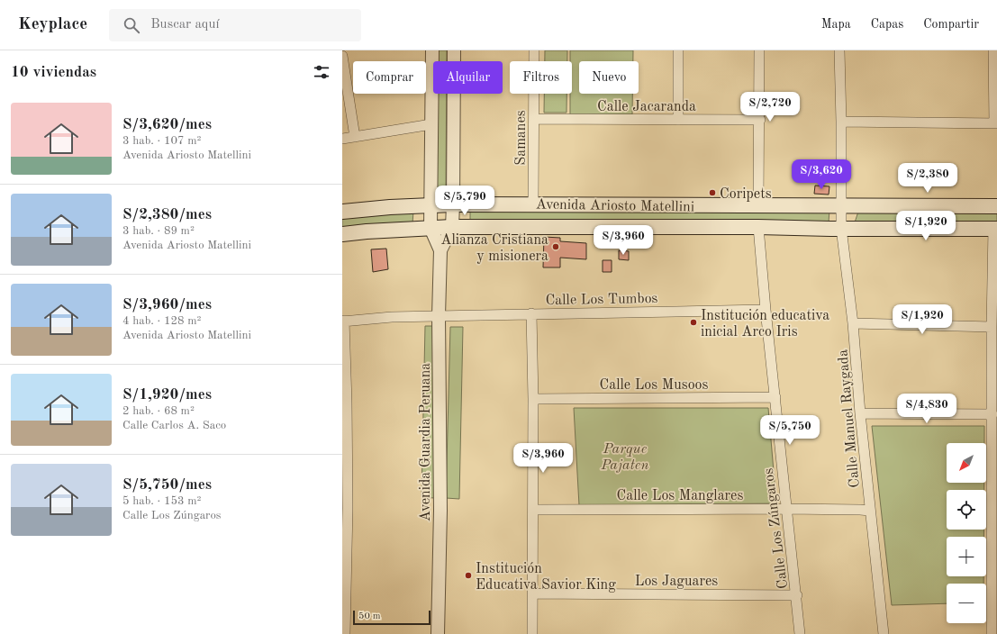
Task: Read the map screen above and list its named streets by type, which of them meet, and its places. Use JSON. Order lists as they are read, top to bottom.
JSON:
{
  "streets": {
    "main road": ["Avenida Ariosto Matellini"],
    "street": [
      "Calle Jacaranda",
      "Samanes",
      "Calle Los Tumbos",
      "Calle Los Musoos",
      "Calle Manuel Raygada",
      "Avenida Guardia Peruana",
      "Calle Los Manglares",
      "Calle Los Zúngaros",
      "Los Jaguares"
    ]
  },
  "crossings": [
    ["Calle Jacaranda", "Samanes"],
    ["Samanes", "Avenida Ariosto Matellini"],
    ["Avenida Ariosto Matellini", "Calle Manuel Raygada"],
    ["Avenida Ariosto Matellini", "Avenida Guardia Peruana"],
    ["Avenida Ariosto Matellini", "Calle Los Zúngaros"],
    ["Calle Los Tumbos", "Avenida Guardia Peruana"],
    ["Calle Los Tumbos", "Calle Los Zúngaros"],
    ["Calle Los Musoos", "Calle Los Zúngaros"],
    ["Calle Manuel Raygada", "Calle Los Manglares"],
    ["Calle Los Manglares", "Calle Los Zúngaros"],
    ["Calle Los Zúngaros", "Los Jaguares"]
  ],
  "parks": ["Parque Pajaten"],
  "places": [
    "Coripets",
    "Alianza Cristiana y misionera",
    "Institución educativa inicial Arco Iris",
    "Institución Educativa Savior King"
  ],
  "scale_bar": "50 m",
  "north": "bottom left",
  "page": {
    "header": "Keyplace",
    "search": "Buscar aquí",
    "nav": ["Mapa", "Capas", "Compartir"],
    "heading": "10 viviendas",
    "chip": [
      "Comprar",
      "Alquilar",
      "Filtros",
      "Nuevo"
    ],
    "price": [
      "S/2,720",
      "S/3,620",
      "S/2,380",
      "S/5,790",
      "S/1,920",
      "S/3,960",
      "S/1,920",
      "S/4,830",
      "S/5,750",
      "S/3,960"
    ],
    "list": [
      {
        "name": "S/3,620/mes",
        "note": "3 hab. · 107 m² · Avenida Ariosto Matellini"
      },
      {
        "name": "S/2,380/mes",
        "note": "3 hab. · 89 m² · Avenida Ariosto Matellini"
      },
      {
        "name": "S/3,960/mes",
        "note": "4 hab. · 128 m² · Avenida Ariosto Matellini"
      },
      {
        "name": "S/1,920/mes",
        "note": "2 hab. · 68 m² · Calle Carlos A. Saco"
      },
      {
        "name": "S/5,750/mes",
        "note": "5 hab. · 153 m² · Calle Los Zúngaros"
      }
    ],
    "map_buttons": ["+", "−"],
    "scale": "50 m"
  }
}
